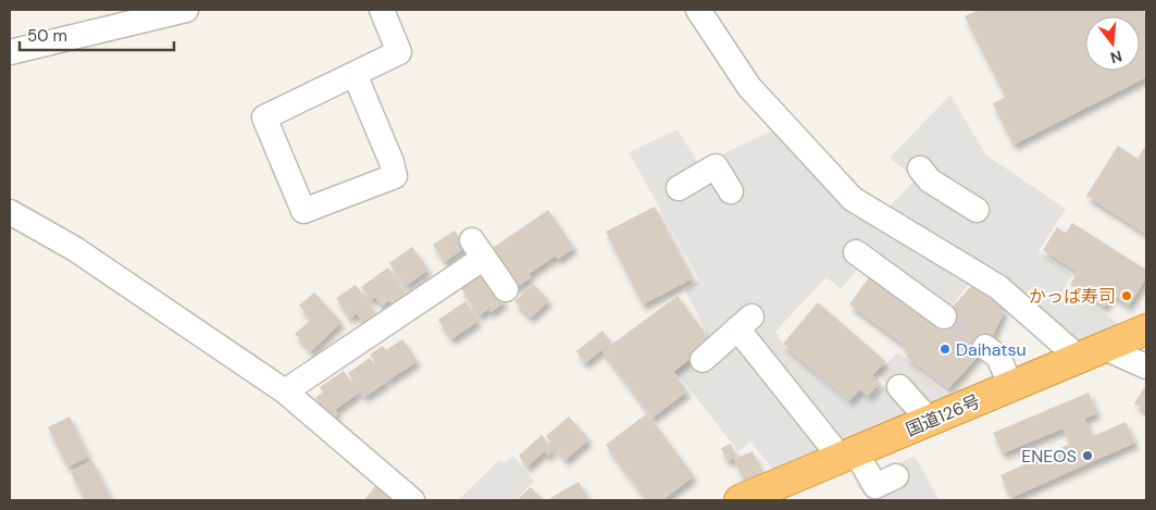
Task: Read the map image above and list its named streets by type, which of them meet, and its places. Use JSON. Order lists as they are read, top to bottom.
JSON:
{
  "streets": {
    "highway": ["国道126号"]
  },
  "places": ["かっぱ寿司", "Daihatsu", "ENEOS"],
  "scale_bar": "50 m",
  "north": "bottom"
}
